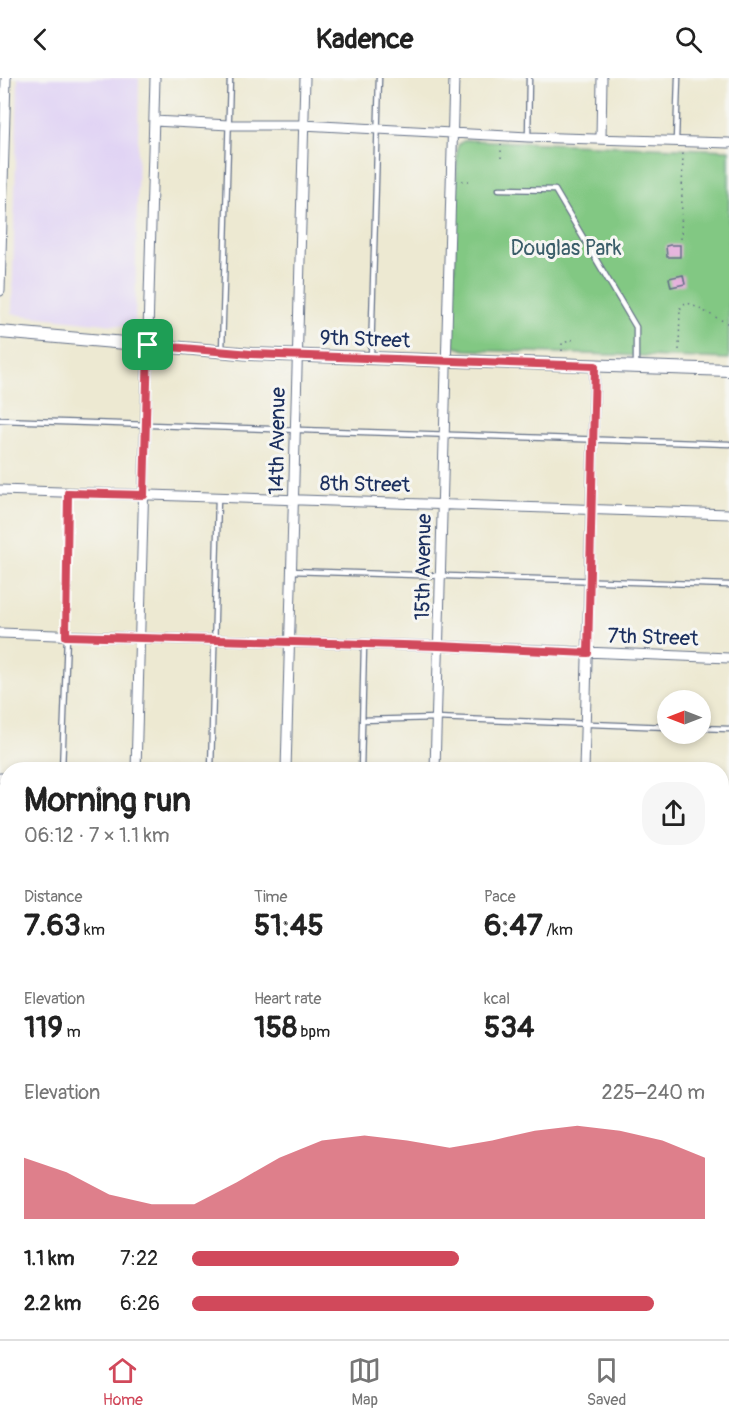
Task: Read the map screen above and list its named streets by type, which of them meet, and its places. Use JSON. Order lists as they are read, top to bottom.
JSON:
{
  "streets": {
    "street": [
      "9th Street",
      "14th Avenue",
      "8th Street",
      "15th Avenue",
      "7th Street"
    ]
  },
  "crossings": [
    ["9th Street", "14th Avenue"],
    ["9th Street", "15th Avenue"],
    ["14th Avenue", "8th Street"],
    ["14th Avenue", "7th Street"],
    ["8th Street", "15th Avenue"],
    ["15th Avenue", "7th Street"]
  ],
  "parks": ["Douglas Park"],
  "north": "left",
  "page": {
    "header": "Kadence",
    "heading": ["Morning run", "06:12 · 7 × 1.1 km"],
    "stats": [
      ["Distance", "7.63 km"],
      ["Time", "51:45"],
      ["Pace", "6:47 /km"],
      ["Elevation", "119 m"],
      ["Heart rate", "158 bpm"],
      ["kcal", "534"]
    ],
    "chart": ["Elevation", "225–240 m"],
    "list": [
      {
        "name": "1.1 km",
        "note": "7:22"
      },
      {
        "name": "2.2 km",
        "note": "6:26"
      }
    ],
    "tabs": ["Home", "Map", "Saved"]
  }
}
